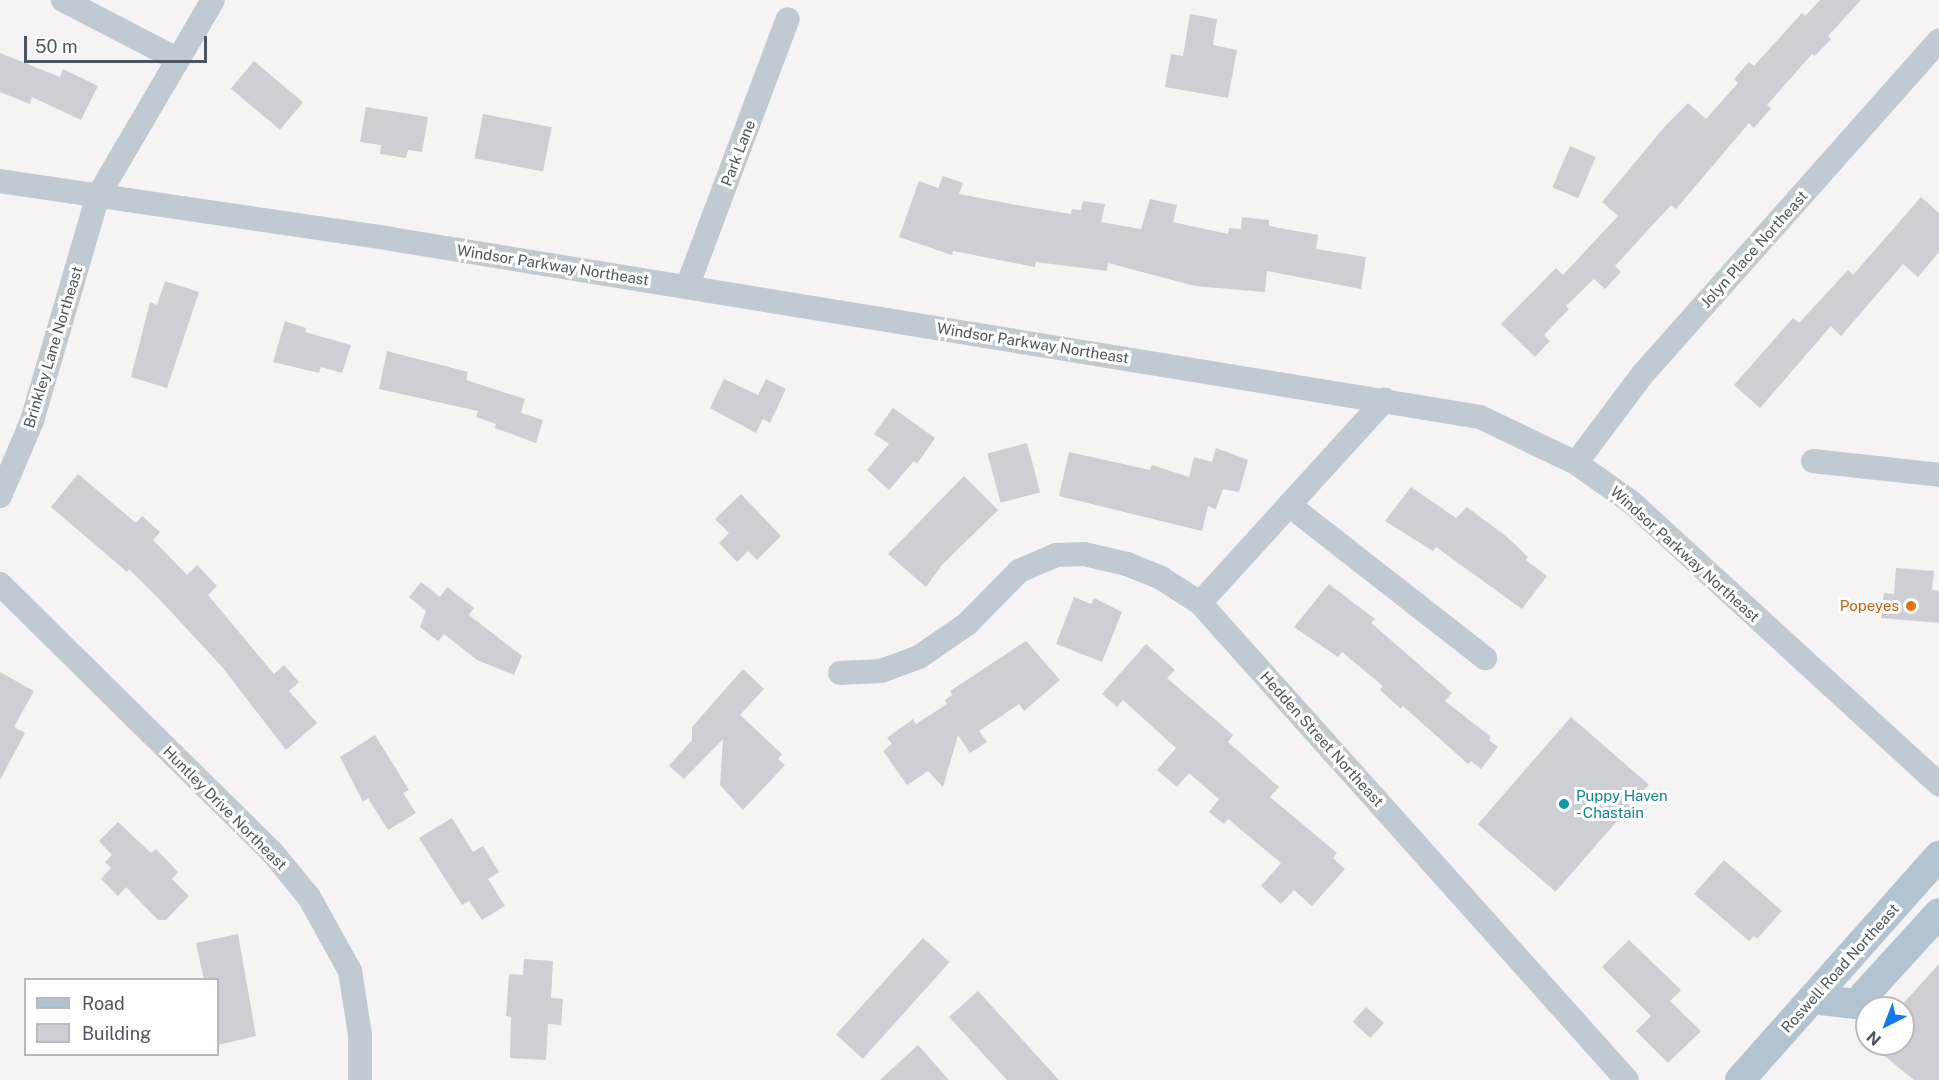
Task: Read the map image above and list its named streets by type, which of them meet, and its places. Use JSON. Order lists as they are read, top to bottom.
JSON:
{
  "streets": {
    "main road": ["Roswell Road Northeast"],
    "street": [
      "Park Lane",
      "Jolyn Place Northeast",
      "Windsor Parkway Northeast",
      "Brinkley Lane Northeast",
      "Hedden Street Northeast",
      "Huntley Drive Northeast"
    ]
  },
  "crossings": [
    ["Park Lane", "Windsor Parkway Northeast"],
    ["Jolyn Place Northeast", "Windsor Parkway Northeast"],
    ["Windsor Parkway Northeast", "Brinkley Lane Northeast"]
  ],
  "places": ["Popeyes", "Puppy Haven - Chastain"],
  "legend": ["Road", "Building"],
  "scale_bar": "50 m",
  "north": "bottom left"
}
